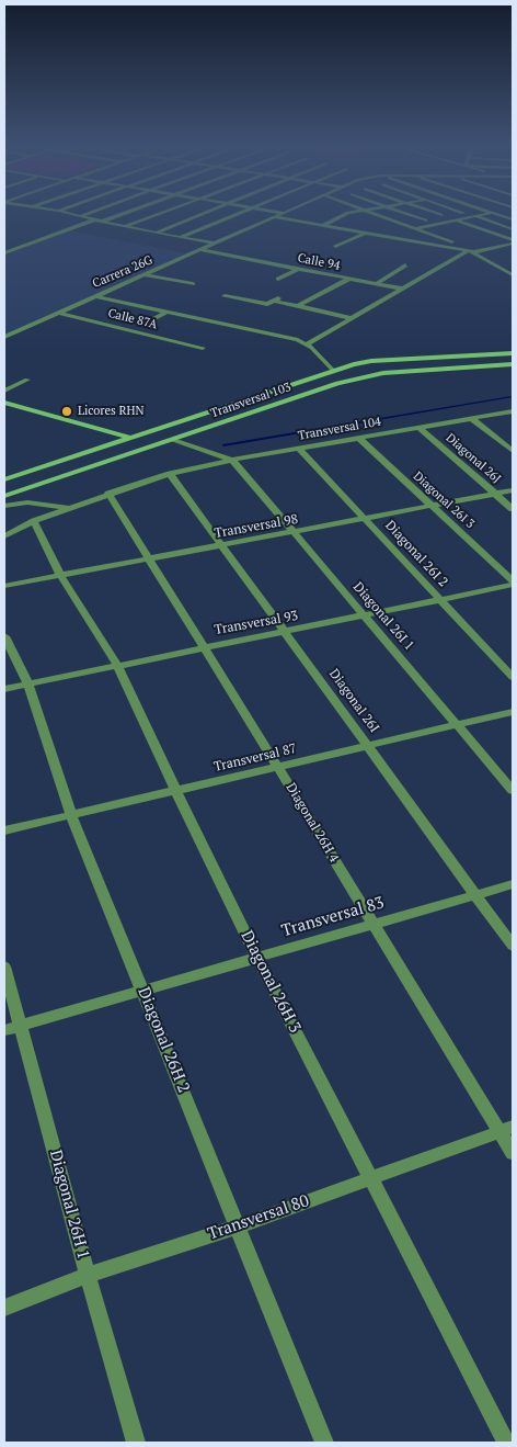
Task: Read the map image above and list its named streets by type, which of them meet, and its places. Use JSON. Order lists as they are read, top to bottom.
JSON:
{
  "streets": {
    "street": [
      "Calle 94",
      "Carrera 26G",
      "Calle 87A",
      "Transversal 103",
      "Transversal 104",
      "Diagonal 26J",
      "Diagonal 26I 3",
      "Transversal 98",
      "Diagonal 26I 2",
      "Diagonal 26I 1",
      "Transversal 93",
      "Diagonal 26I",
      "Transversal 87",
      "Diagonal 26H 4",
      "Transversal 83",
      "Diagonal 26H 3",
      "Diagonal 26H 2",
      "Diagonal 26H 1",
      "Transversal 80"
    ]
  },
  "crossings": [
    ["Calle 94", "Carrera 26G"],
    ["Carrera 26G", "Calle 87A"],
    ["Transversal 104", "Diagonal 26J"],
    ["Transversal 104", "Diagonal 26I 3"],
    ["Transversal 104", "Diagonal 26I 2"],
    ["Transversal 104", "Diagonal 26I 1"],
    ["Transversal 104", "Diagonal 26I"],
    ["Diagonal 26J", "Transversal 98"],
    ["Diagonal 26I 3", "Transversal 98"],
    ["Transversal 98", "Diagonal 26I 2"],
    ["Transversal 98", "Diagonal 26I 1"],
    ["Transversal 98", "Diagonal 26I"],
    ["Transversal 98", "Diagonal 26H 4"],
    ["Transversal 98", "Diagonal 26H 3"],
    ["Diagonal 26I 2", "Transversal 93"],
    ["Diagonal 26I 1", "Transversal 93"],
    ["Diagonal 26I 1", "Transversal 87"],
    ["Transversal 93", "Diagonal 26I"],
    ["Transversal 93", "Diagonal 26H 4"],
    ["Transversal 93", "Diagonal 26H 3"],
    ["Transversal 93", "Diagonal 26H 2"],
    ["Diagonal 26I", "Transversal 87"],
    ["Diagonal 26I", "Transversal 83"],
    ["Transversal 87", "Diagonal 26H 4"],
    ["Transversal 87", "Diagonal 26H 3"],
    ["Transversal 87", "Diagonal 26H 2"],
    ["Diagonal 26H 4", "Transversal 83"],
    ["Diagonal 26H 4", "Transversal 80"],
    ["Transversal 83", "Diagonal 26H 3"],
    ["Transversal 83", "Diagonal 26H 2"],
    ["Transversal 83", "Diagonal 26H 1"],
    ["Diagonal 26H 3", "Transversal 80"],
    ["Diagonal 26H 2", "Transversal 80"],
    ["Diagonal 26H 1", "Transversal 80"]
  ],
  "places": ["Licores RHN"]
}
